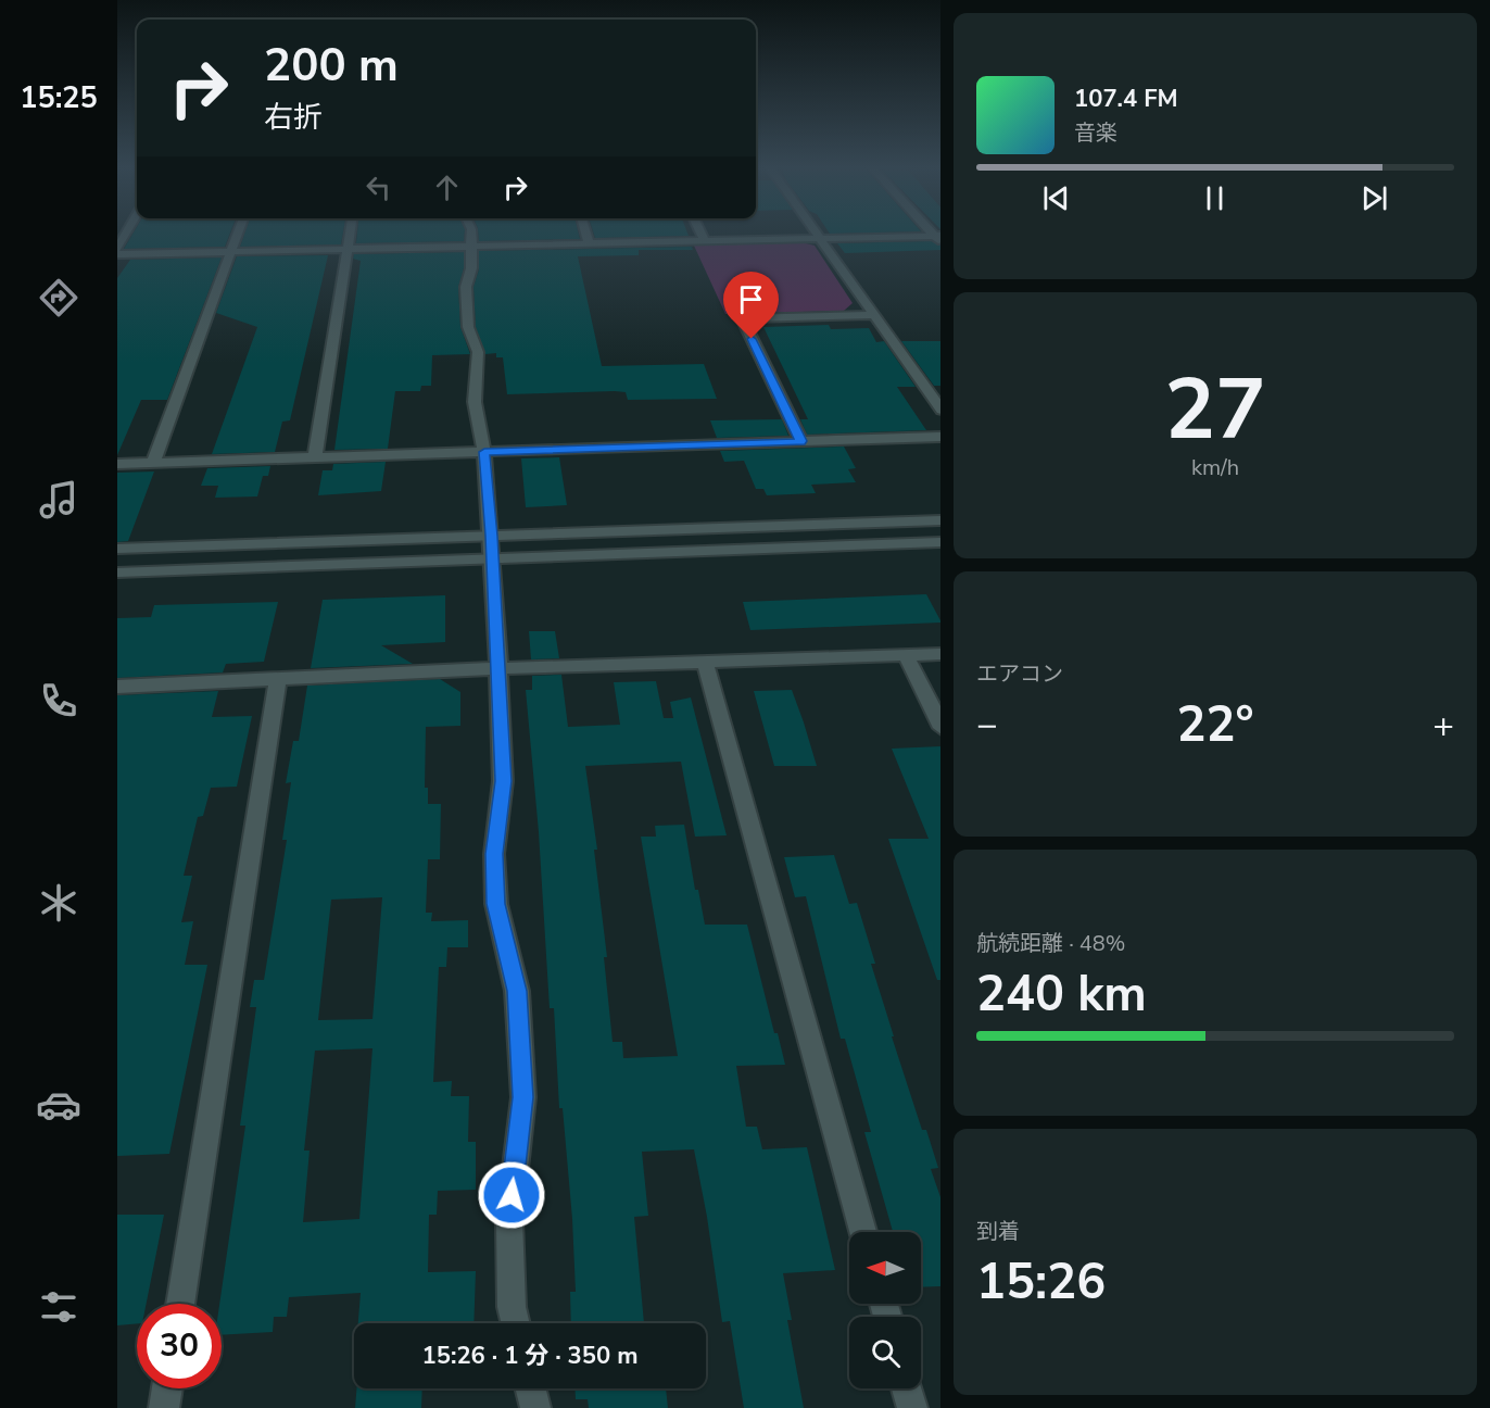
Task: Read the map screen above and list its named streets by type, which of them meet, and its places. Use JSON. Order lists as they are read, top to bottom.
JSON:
{
  "north": "left",
  "page": {
    "tabs": "15:25",
    "turn": ["200 m", "右折"],
    "song": ["107.4 FM", "音楽"],
    "tile": [
      ["27", "km/h"],
      "エアコン",
      ["航続距離 · 48%", "240 km"],
      ["到着", "15:26"]
    ],
    "heat": ["−", "22°", "+"],
    "limit": "30",
    "trip": "15:26 · 1 分 · 350 m"
  }
}
